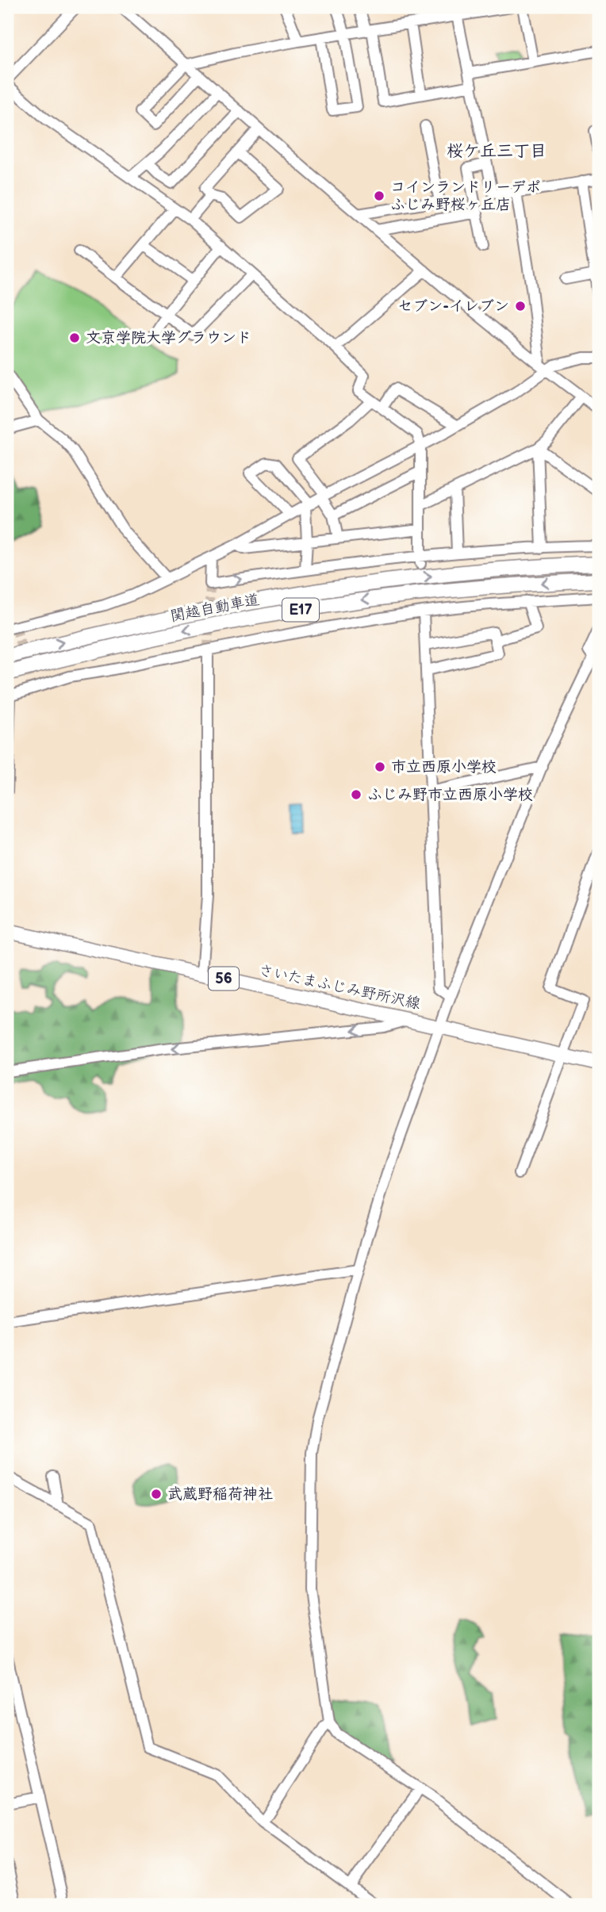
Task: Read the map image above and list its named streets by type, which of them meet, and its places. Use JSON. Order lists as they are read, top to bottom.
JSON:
{
  "streets": {
    "highway": ["関越自動車道", "E17"],
    "main road": ["56", "さいたまふじみ野所沢線"]
  },
  "districts": ["桜ケ丘三丁目"],
  "places": [
    "コインランドリーデポ ふじみ野桜ヶ丘店",
    "セブン-イレブン",
    "文京学院大学グラウンド",
    "市立西原小学校",
    "ふじみ野市立西原小学校",
    "武蔵野稲荷神社"
  ]
}
